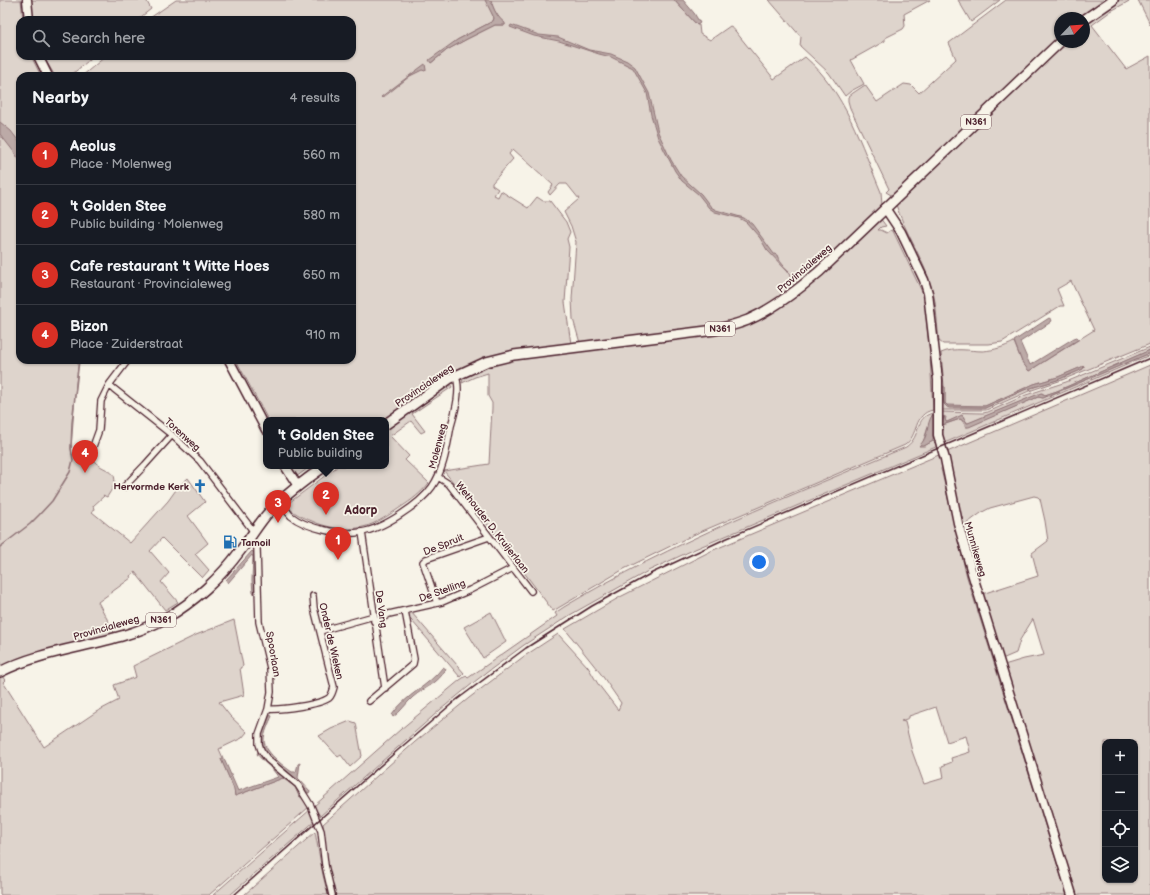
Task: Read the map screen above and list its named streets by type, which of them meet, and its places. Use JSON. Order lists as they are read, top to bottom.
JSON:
{
  "streets": {
    "main road": ["N361", "Provincialeweg"],
    "street": [
      "Torenweg",
      "Molenweg",
      "Wethouder D. Kruijerlaan",
      "De Spruit",
      "Munnikeweg",
      "De Stelling",
      "De Vang",
      "Onder de Wieken",
      "Spoorlaan"
    ]
  },
  "crossings": [
    ["Provincialeweg", "Torenweg"],
    ["Provincialeweg", "Molenweg"],
    ["Provincialeweg", "Munnikeweg"],
    ["Provincialeweg", "Spoorlaan"],
    ["Torenweg", "Spoorlaan"],
    ["Molenweg", "Wethouder D. Kruijerlaan"],
    ["Molenweg", "De Vang"],
    ["Wethouder D. Kruijerlaan", "De Spruit"],
    ["Wethouder D. Kruijerlaan", "De Stelling"],
    ["De Spruit", "De Stelling"],
    ["De Stelling", "De Vang"],
    ["De Stelling", "Onder de Wieken"],
    ["Onder de Wieken", "Spoorlaan"]
  ],
  "districts": ["Adorp"],
  "places": {
    "church": ["Hervormde Kerk"],
    "fuel station": ["Tamoil"]
  },
  "north": "top right",
  "page": {
    "search": "Search here",
    "heading": ["Nearby", "4 results"],
    "list": [
      {
        "mark": "1",
        "name": "Aeolus",
        "note": "Place · Molenweg",
        "value": "560 m"
      },
      {
        "mark": "2",
        "name": "'t Golden Stee",
        "note": "Public building · Molenweg",
        "value": "580 m"
      },
      {
        "mark": "3",
        "name": "Cafe restaurant 't Witte Hoes",
        "note": "Restaurant · Provincialeweg",
        "value": "650 m"
      },
      {
        "mark": "4",
        "name": "Bizon",
        "note": "Place · Zuiderstraat",
        "value": "910 m"
      }
    ],
    "popup": ["'t Golden Stee", "Public building"],
    "pins": [
      "4",
      "2",
      "3",
      "1"
    ],
    "map_buttons": ["+", "−"]
  }
}
